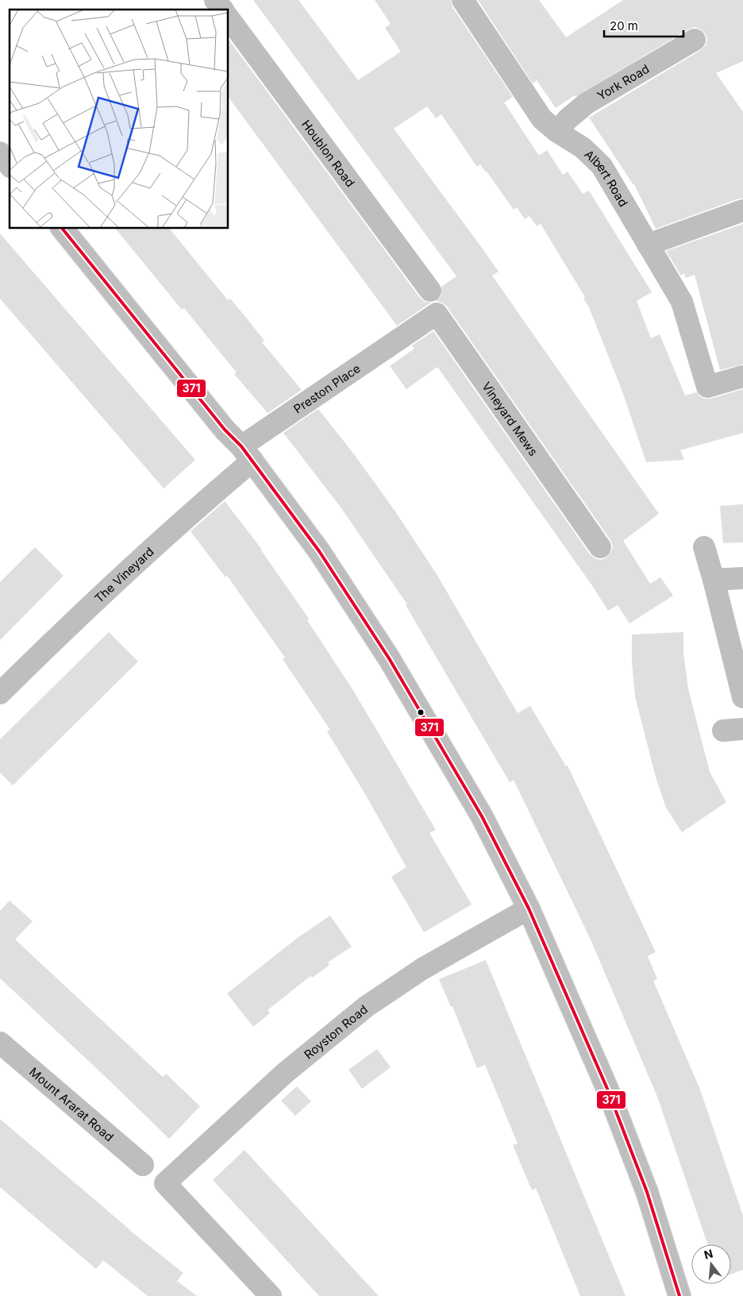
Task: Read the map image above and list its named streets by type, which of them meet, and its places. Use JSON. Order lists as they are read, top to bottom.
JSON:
{
  "streets": {
    "street": [
      "York Road",
      "Houblon Road",
      "Albert Road",
      "Preston Place",
      "Vineyard Mews",
      "The Vineyard",
      "Royston Road",
      "Mount Ararat Road"
    ]
  },
  "crossings": [
    ["York Road", "Albert Road"],
    ["Preston Place", "Vineyard Mews"],
    ["Preston Place", "The Vineyard"]
  ],
  "lines": ["transit line 371"],
  "scale_bar": "20 m",
  "north": "top"
}
